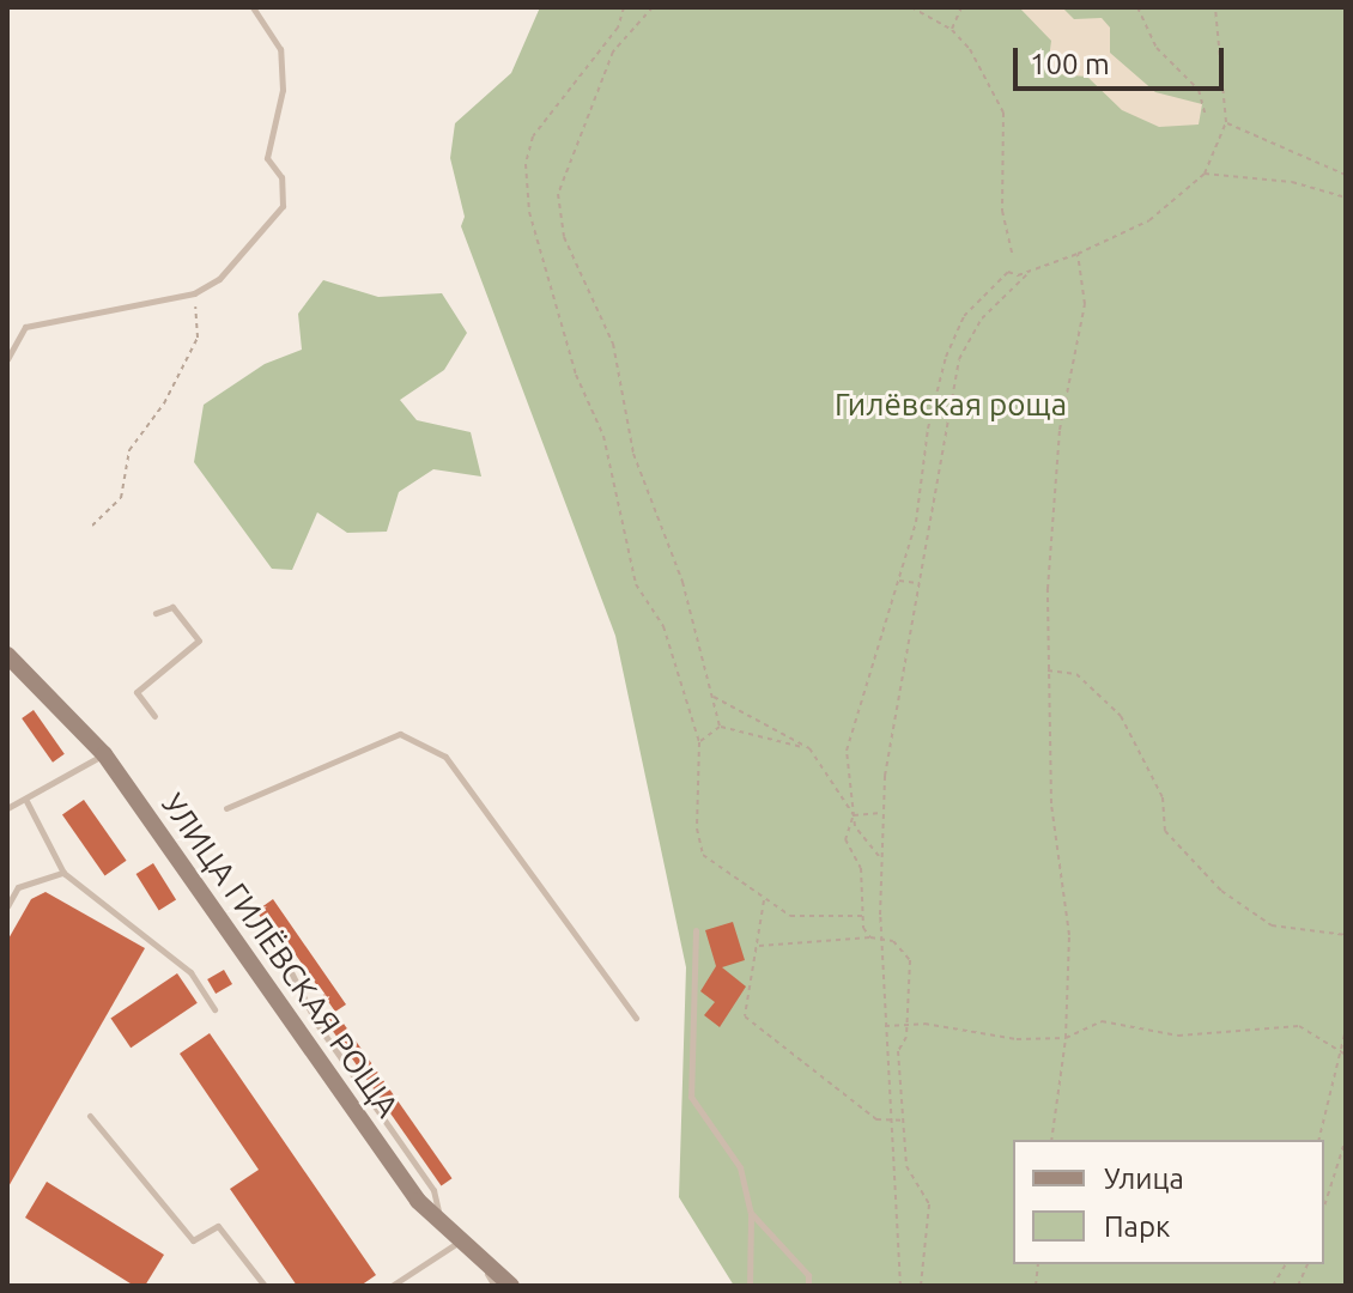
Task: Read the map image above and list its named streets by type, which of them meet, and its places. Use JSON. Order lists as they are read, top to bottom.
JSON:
{
  "streets": {
    "street": ["УЛИЦА ГИЛЁВСКАЯ РОЩА"]
  },
  "parks": ["Гилёвская роща"],
  "legend": ["Улица", "Парк"],
  "scale_bar": "100 m"
}
